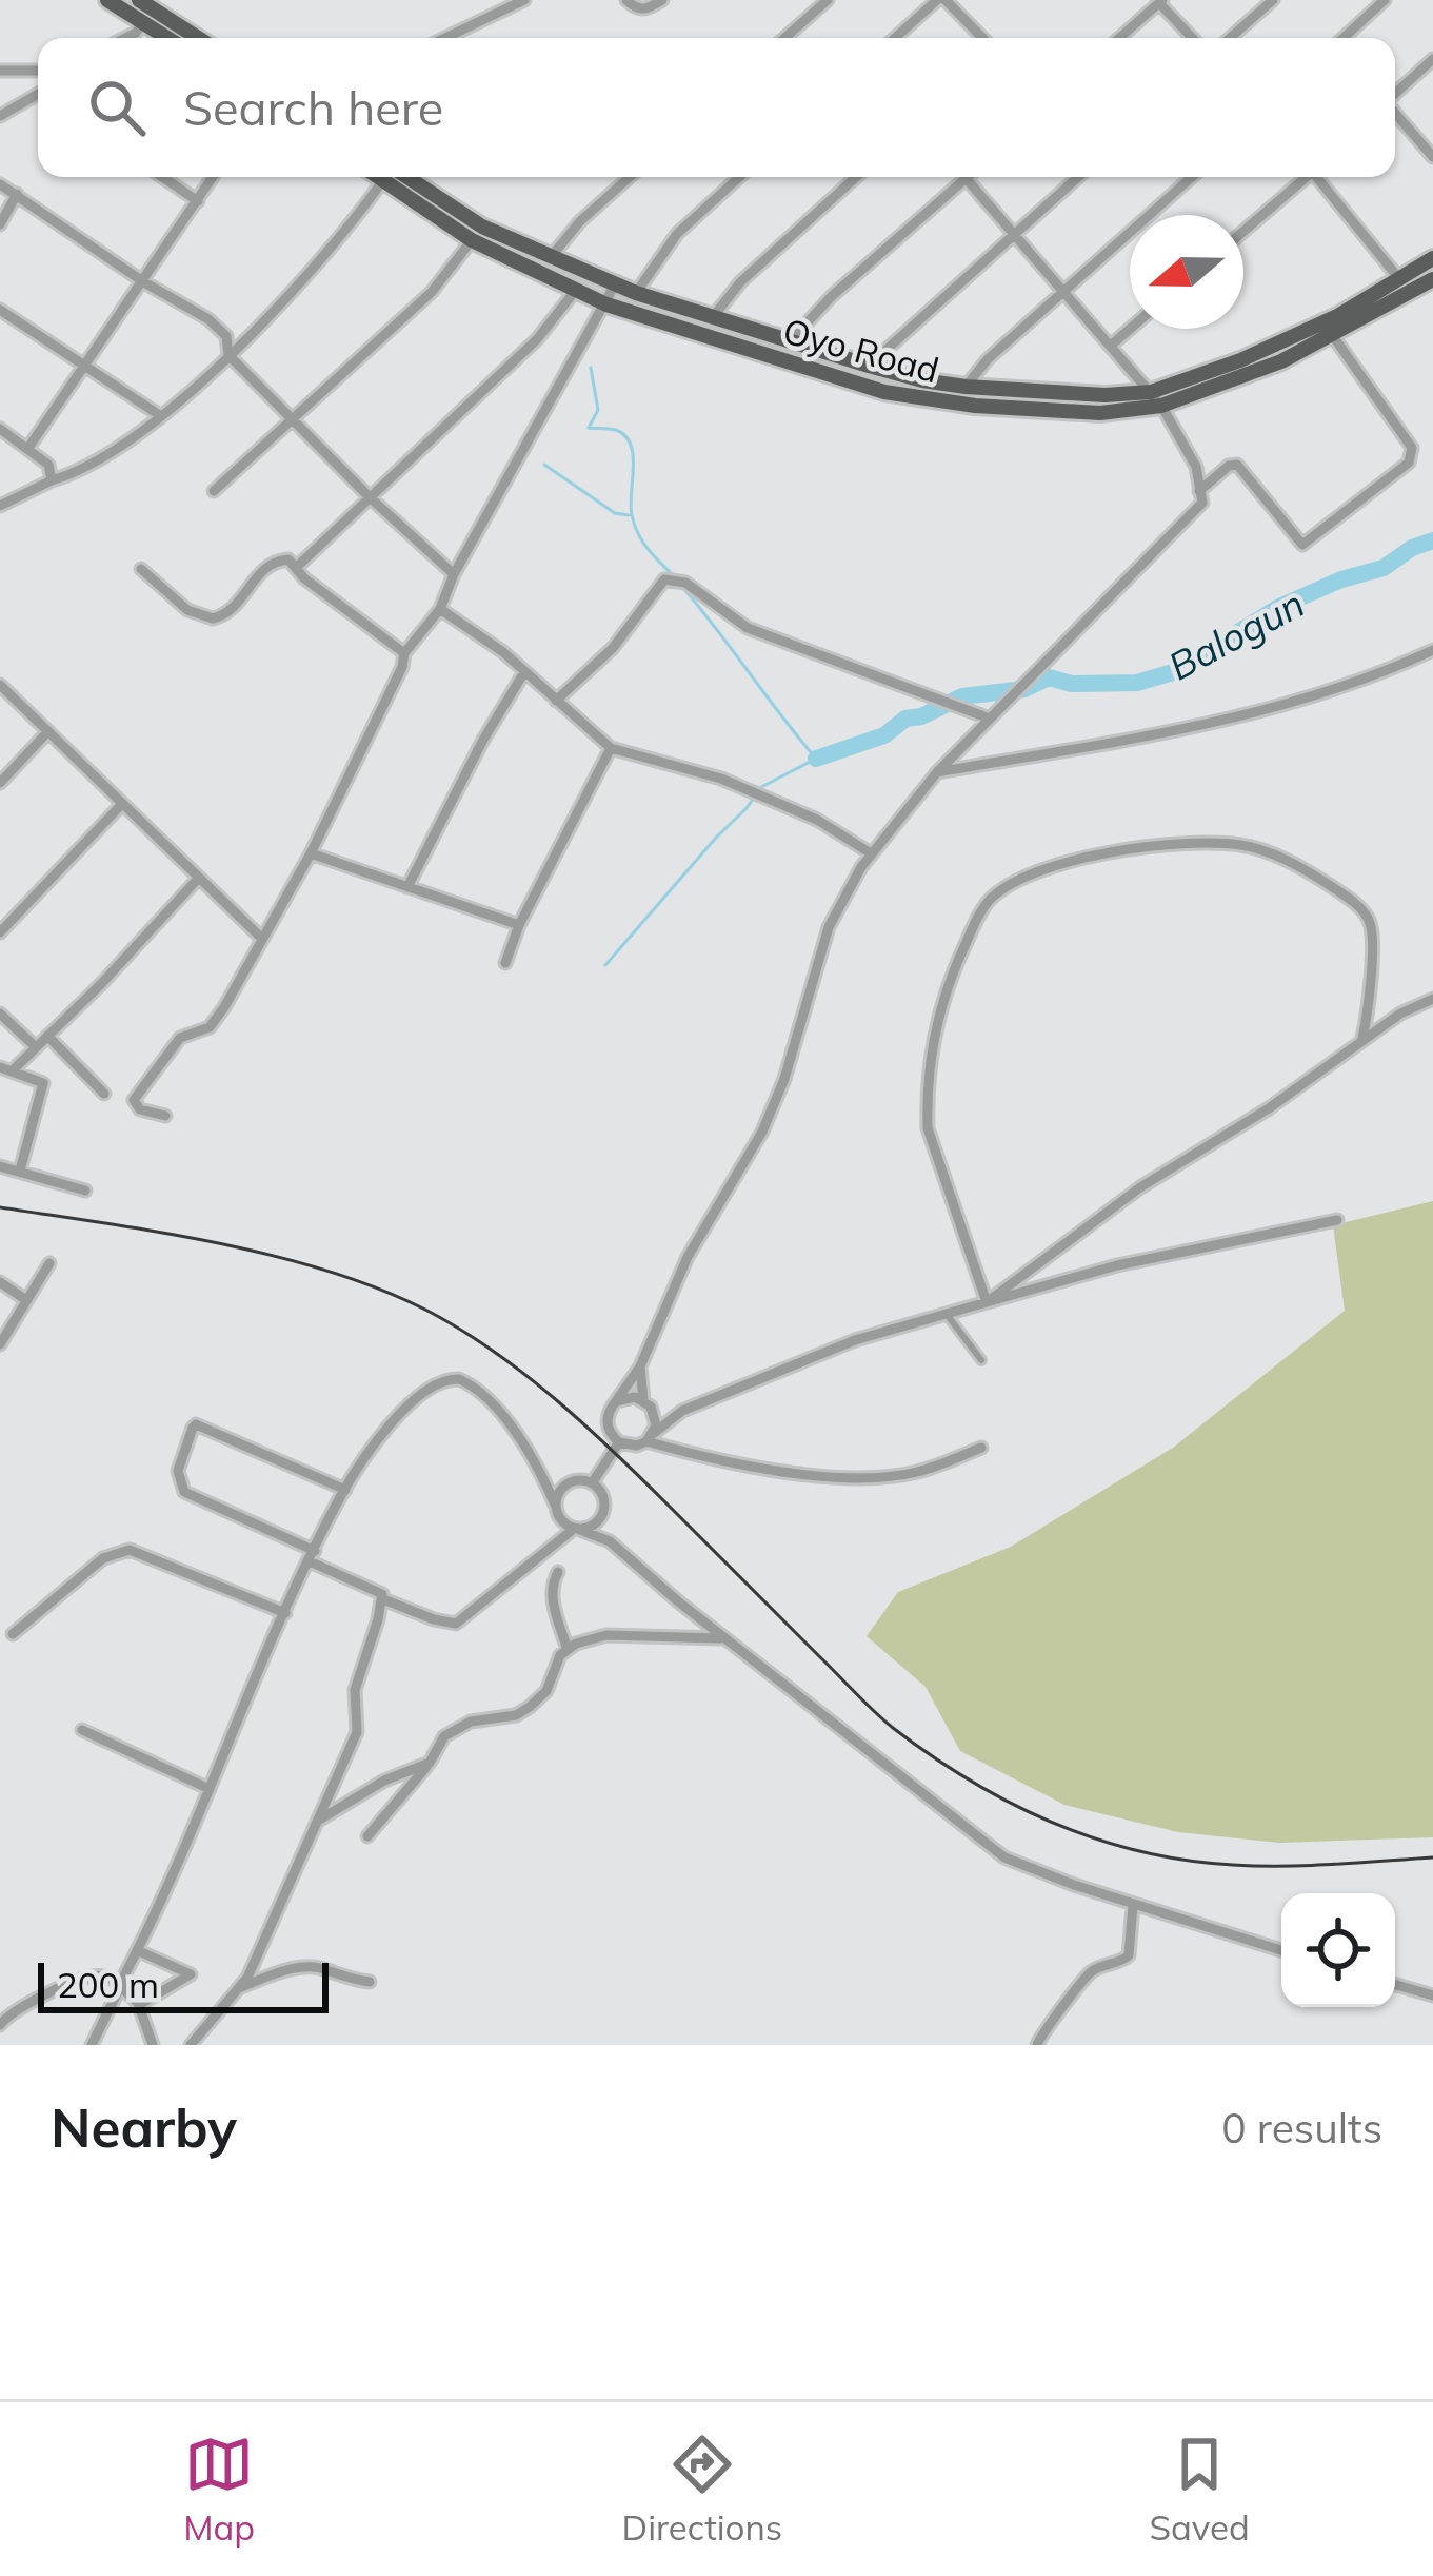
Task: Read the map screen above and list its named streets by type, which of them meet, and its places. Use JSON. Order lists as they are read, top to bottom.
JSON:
{
  "streets": {
    "main road": ["Oyo Road"]
  },
  "water": ["Balogun"],
  "scale_bar": "200 m",
  "north": "left",
  "page": {
    "search": "Search here",
    "scale": "200 m",
    "heading": ["Nearby", "0 results"],
    "nav": ["Map", "Directions", "Saved"]
  }
}
